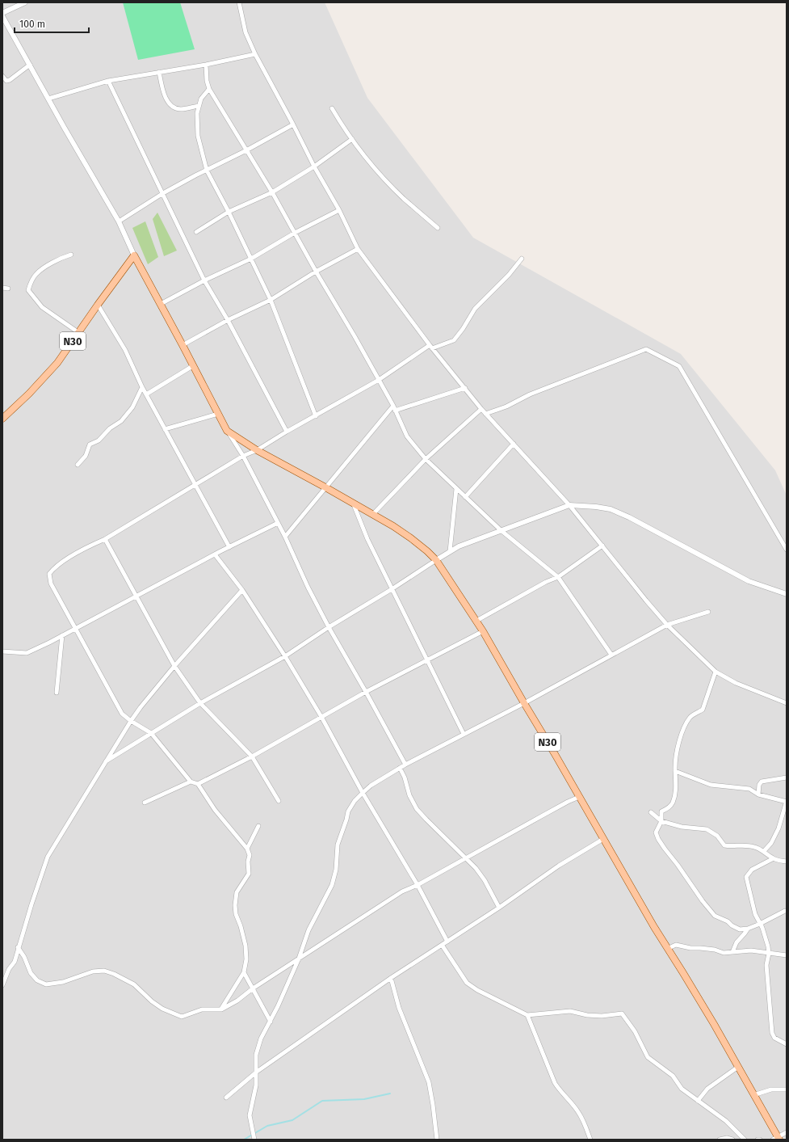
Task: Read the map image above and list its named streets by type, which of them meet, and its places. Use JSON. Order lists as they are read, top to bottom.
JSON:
{
  "streets": {
    "main road": ["N30"]
  },
  "scale_bar": "100 m"
}
